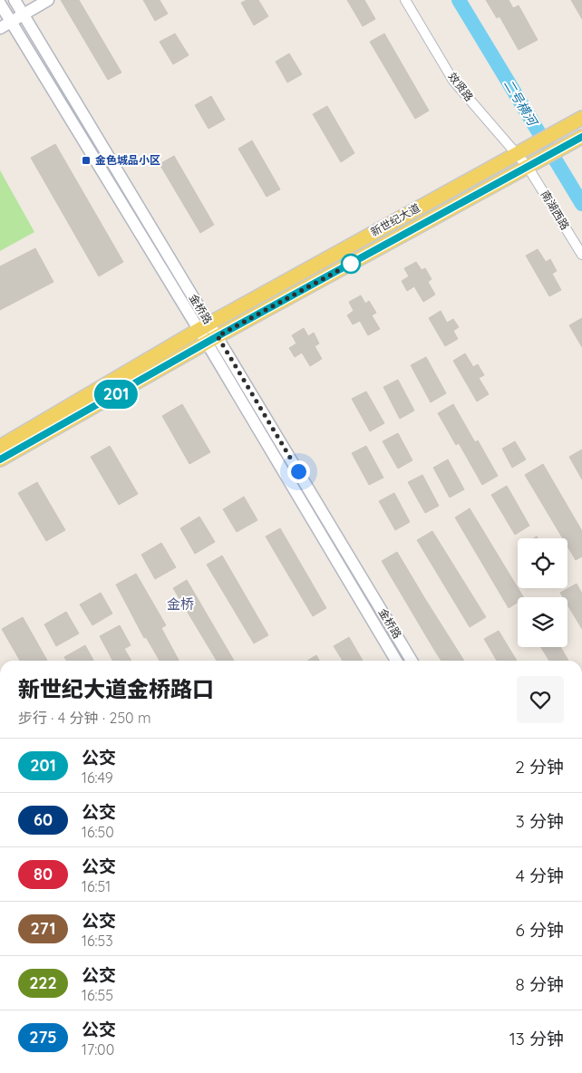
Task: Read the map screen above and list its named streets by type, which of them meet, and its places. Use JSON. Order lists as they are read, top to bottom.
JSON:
{
  "streets": {
    "main road": ["新世纪大道"],
    "street": ["效贤路", "南湖西路", "金桥路"]
  },
  "crossings": [
    ["效贤路", "南湖西路"],
    ["效贤路", "新世纪大道"],
    ["南湖西路", "新世纪大道"],
    ["新世纪大道", "金桥路"]
  ],
  "districts": ["金桥"],
  "water": ["二号横河"],
  "places": {
    "transit": ["金色城品小区"]
  },
  "lines": ["bus line 201"],
  "page": {
    "on_map": "201",
    "heading": ["新世纪大道金桥路口", "步行 · 4 分钟 · 250 m"],
    "list": [
      {
        "mark": "201",
        "name": "公交",
        "note": "16:49",
        "value": "2 分钟"
      },
      {
        "mark": "60",
        "name": "公交",
        "note": "16:50",
        "value": "3 分钟"
      },
      {
        "mark": "80",
        "name": "公交",
        "note": "16:51",
        "value": "4 分钟"
      },
      {
        "mark": "271",
        "name": "公交",
        "note": "16:53",
        "value": "6 分钟"
      },
      {
        "mark": "222",
        "name": "公交",
        "note": "16:55",
        "value": "8 分钟"
      },
      {
        "mark": "275",
        "name": "公交",
        "note": "17:00",
        "value": "13 分钟"
      }
    ]
  }
}
